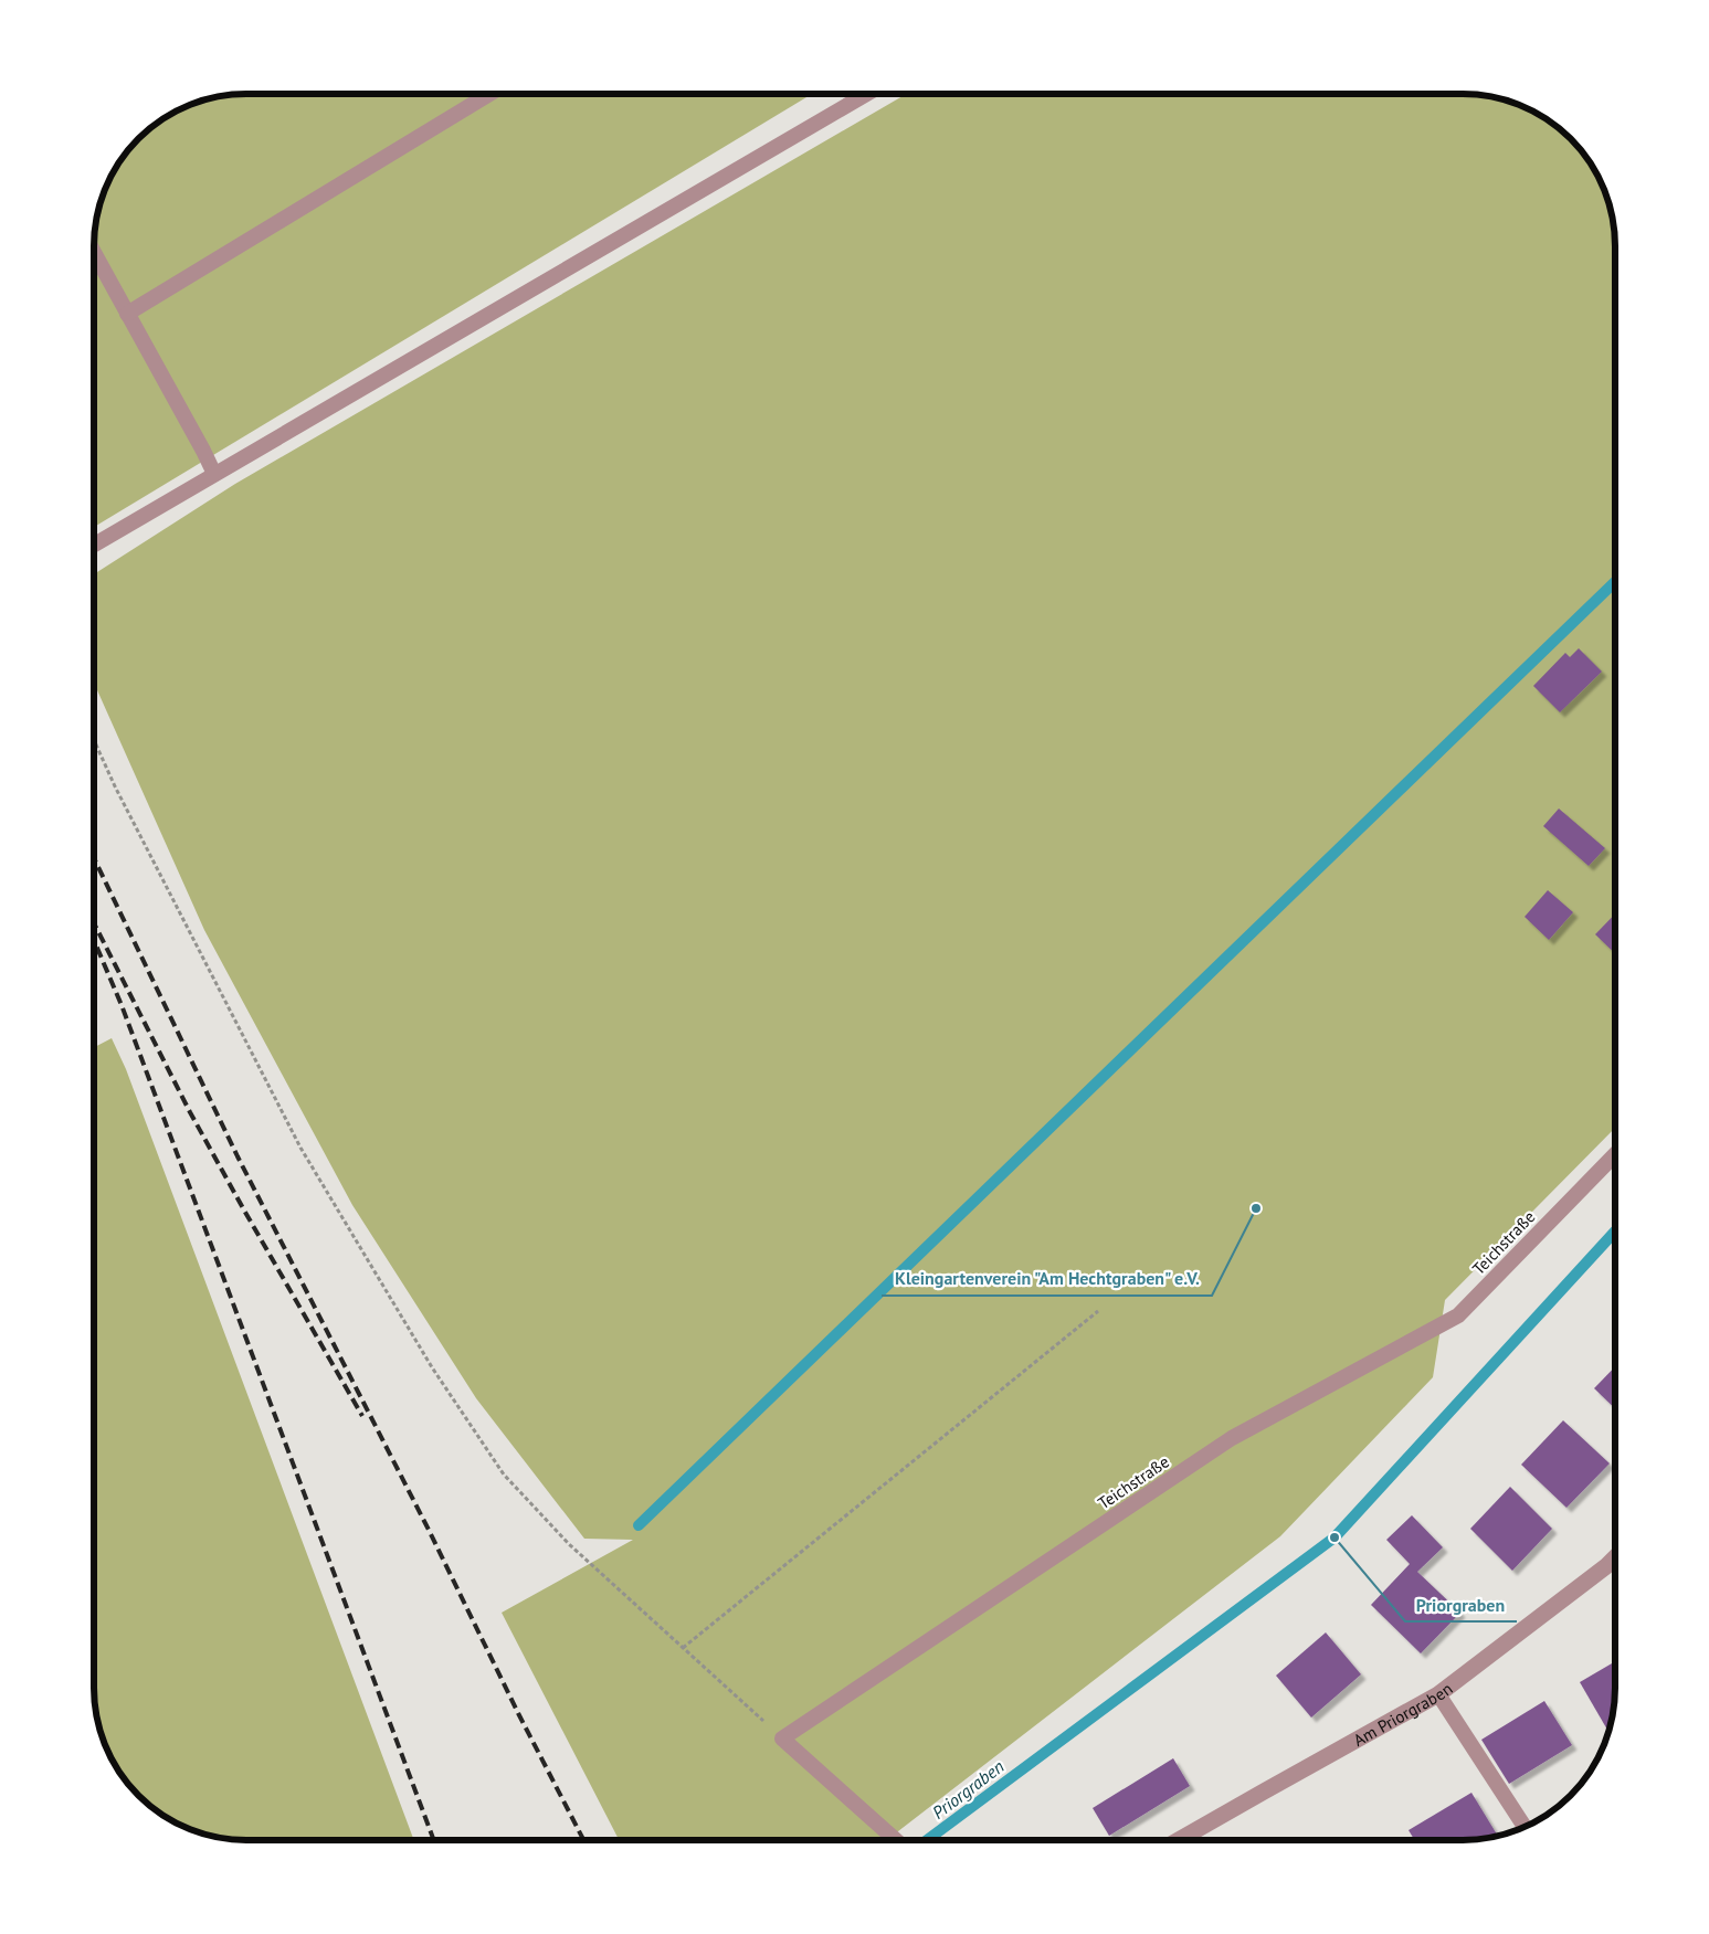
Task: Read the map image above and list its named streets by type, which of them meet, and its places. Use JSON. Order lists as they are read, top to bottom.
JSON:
{
  "streets": {
    "street": ["Am Priorgraben"],
    "lane": ["Teichstraße"]
  },
  "water": ["Priorgraben"],
  "places": ["Kleingartenverein \"Am Hechtgraben\" e.V.", "Priorgraben"]
}
